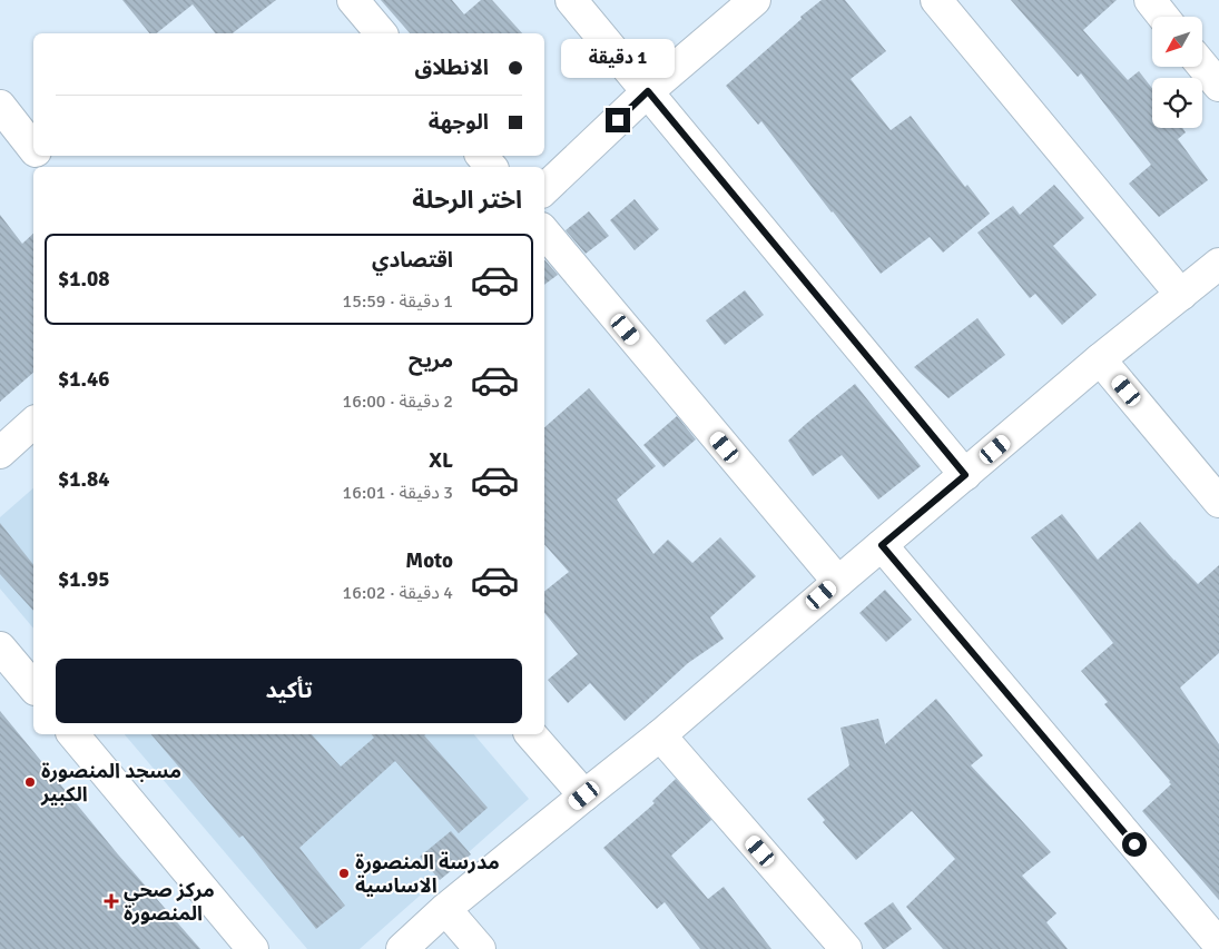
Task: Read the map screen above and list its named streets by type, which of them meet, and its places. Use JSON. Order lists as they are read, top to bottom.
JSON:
{
  "places": {
    "other": ["مسجد المنصورة الكبير", "مدرسة المنصورة الاساسية"],
    "health": ["مركز صحي المنصورة"]
  },
  "north": "bottom left",
  "page": {
    "banner": ["الانطلاق", "الوجهة"],
    "bubble": "1 دقيقة",
    "heading": "اختر الرحلة",
    "list": [
      {
        "name": "اقتصادي",
        "note": "1 دقيقة · 15:59",
        "value": "$1.08"
      },
      {
        "name": "مريح",
        "note": "2 دقيقة · 16:00",
        "value": "$1.46"
      },
      {
        "name": "XL",
        "note": "3 دقيقة · 16:01",
        "value": "$1.84"
      },
      {
        "name": "Moto",
        "note": "4 دقيقة · 16:02",
        "value": "$1.95"
      }
    ],
    "buttons": "تأكيد"
  }
}
